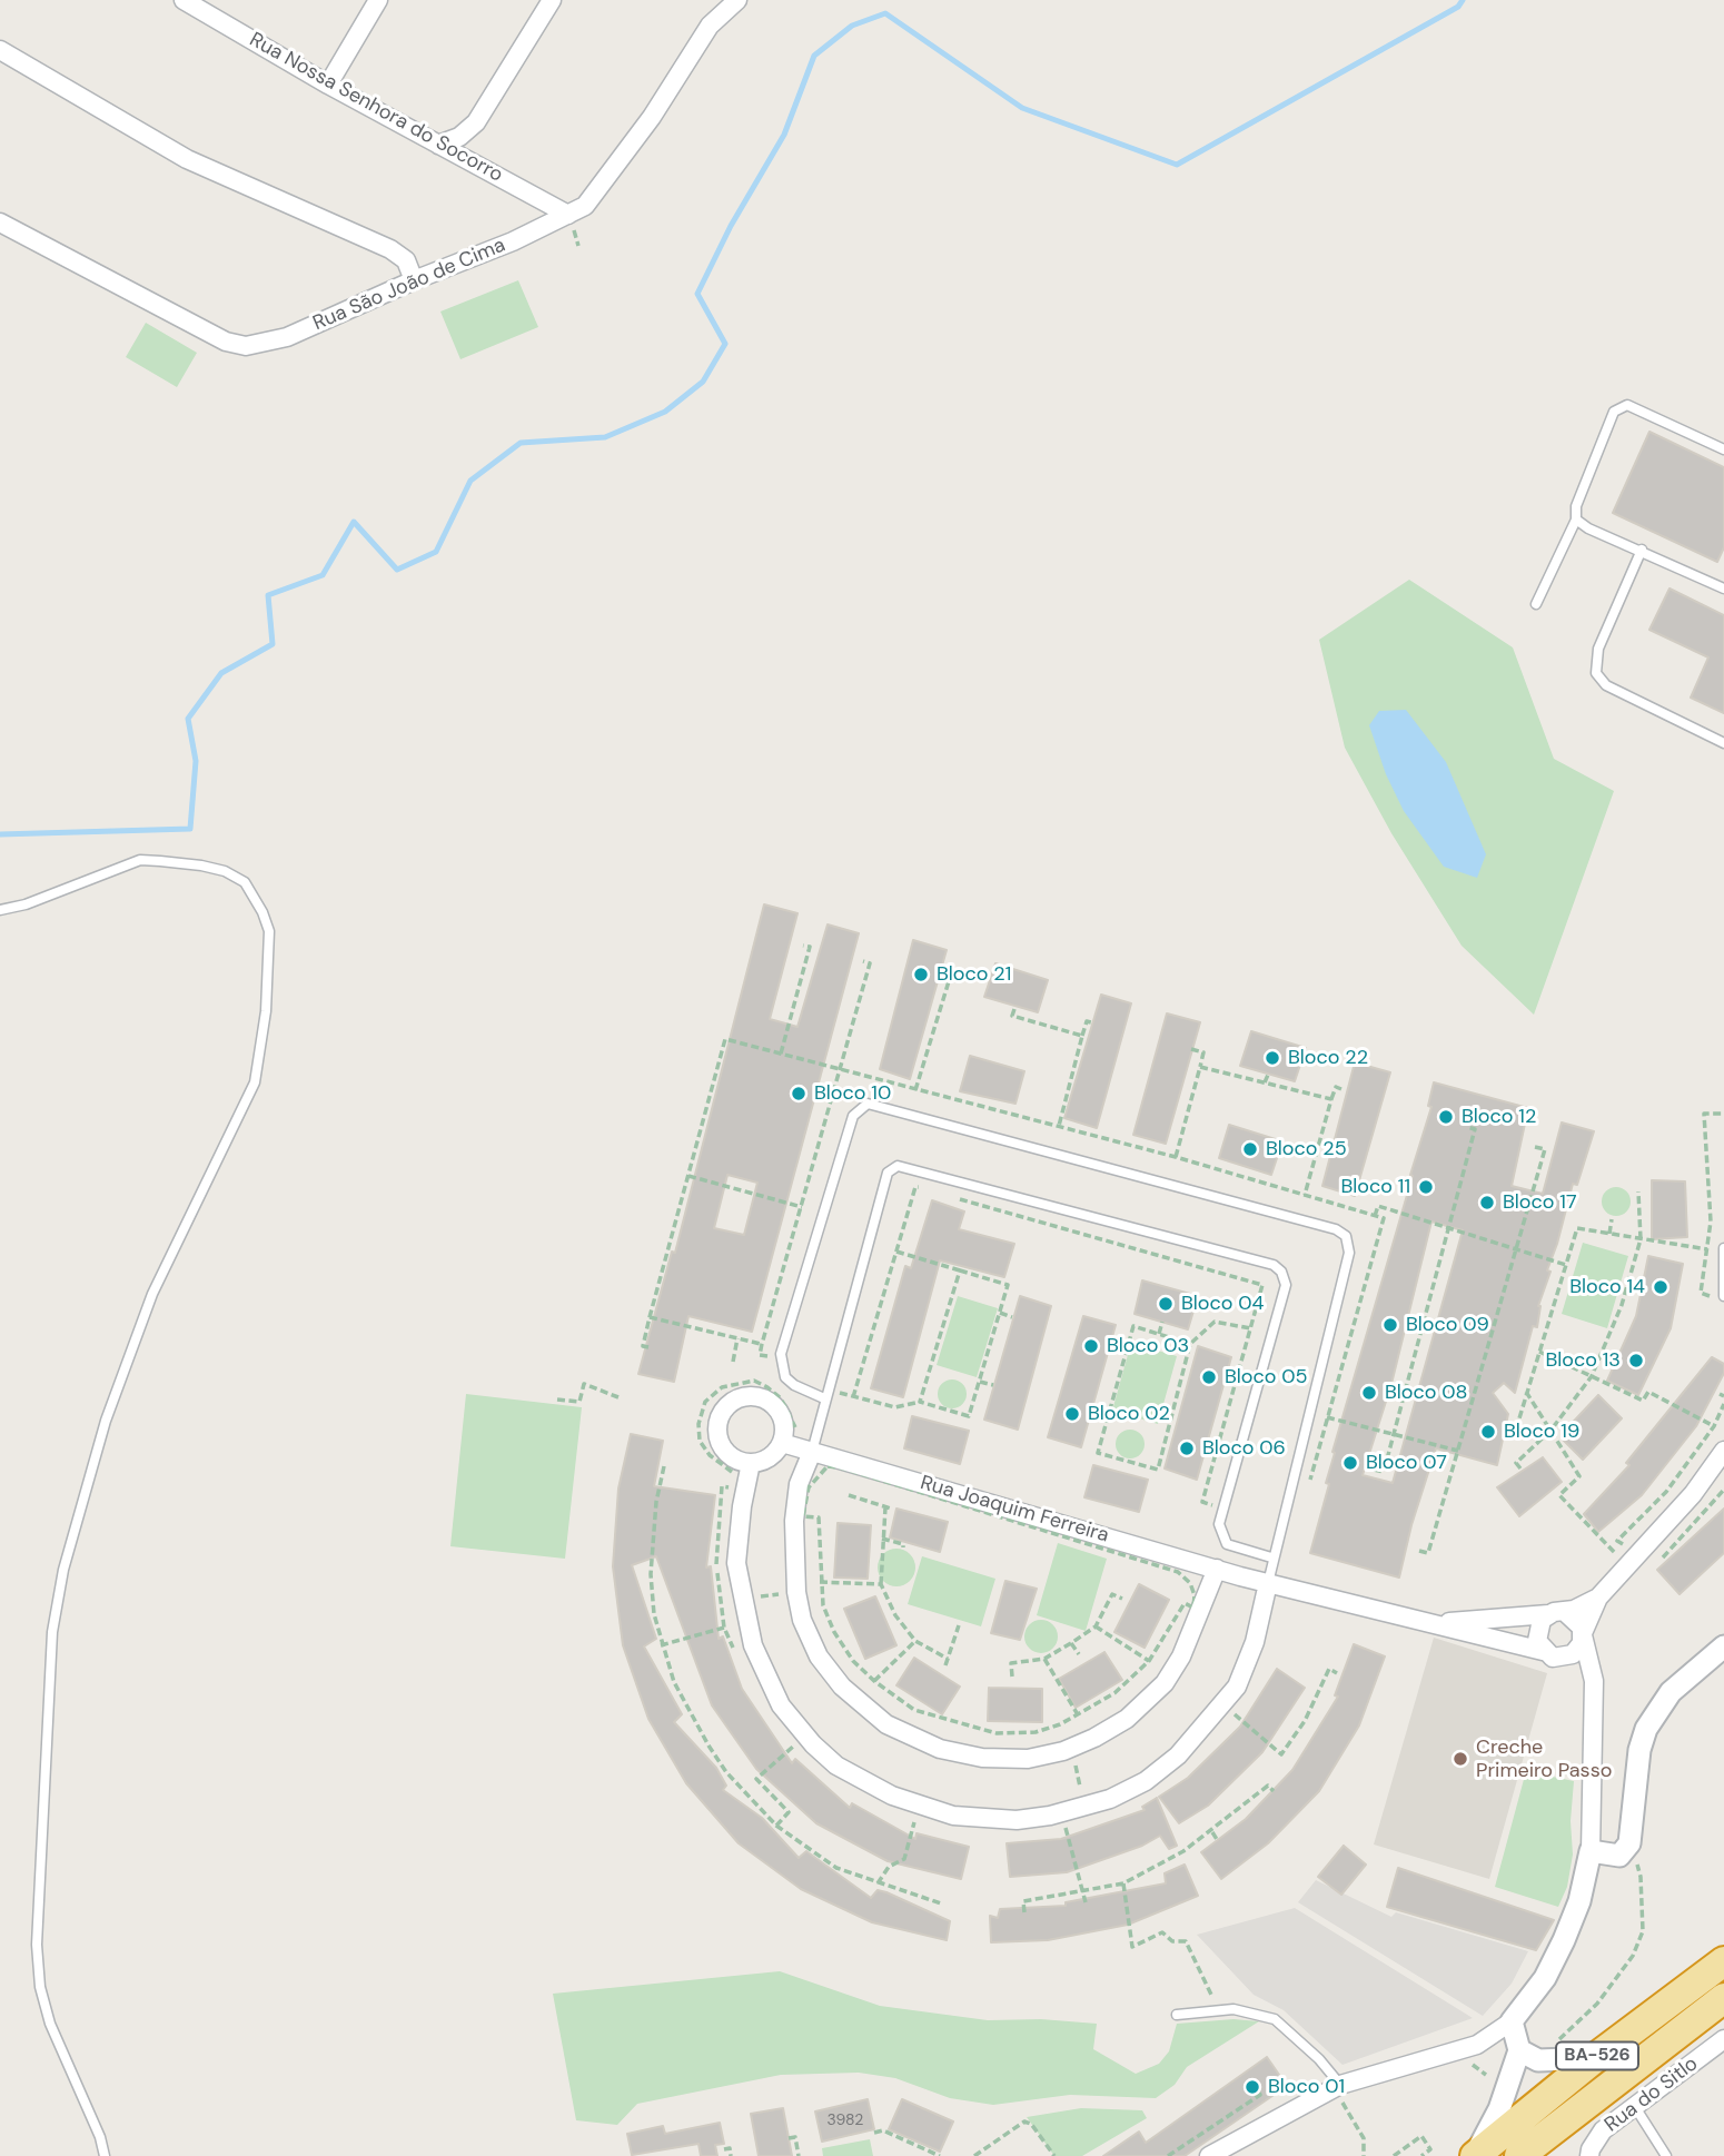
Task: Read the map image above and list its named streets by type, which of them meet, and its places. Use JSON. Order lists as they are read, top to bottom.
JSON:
{
  "streets": {
    "highway": ["BA-526"],
    "street": [
      "Rua Nossa Senhora do Socorro",
      "Rua São João de Cima",
      "Rua Joaquim Ferreira",
      "Rua do Sitlo"
    ]
  },
  "crossings": [
    ["Rua Nossa Senhora do Socorro", "Rua São João de Cima"]
  ],
  "places": [
    "Bloco 21",
    "Bloco 22",
    "Bloco 10",
    "Bloco 12",
    "Bloco 25",
    "Bloco 11",
    "Bloco 17",
    "Bloco 14",
    "Bloco 04",
    "Bloco 09",
    "Bloco 03",
    "Bloco 13",
    "Bloco 05",
    "Bloco 08",
    "Bloco 02",
    "Bloco 19",
    "Bloco 06",
    "Bloco 07",
    "Creche Primeiro Passo",
    "Bloco 01"
  ],
  "house_numbers": ["3982"]
}
